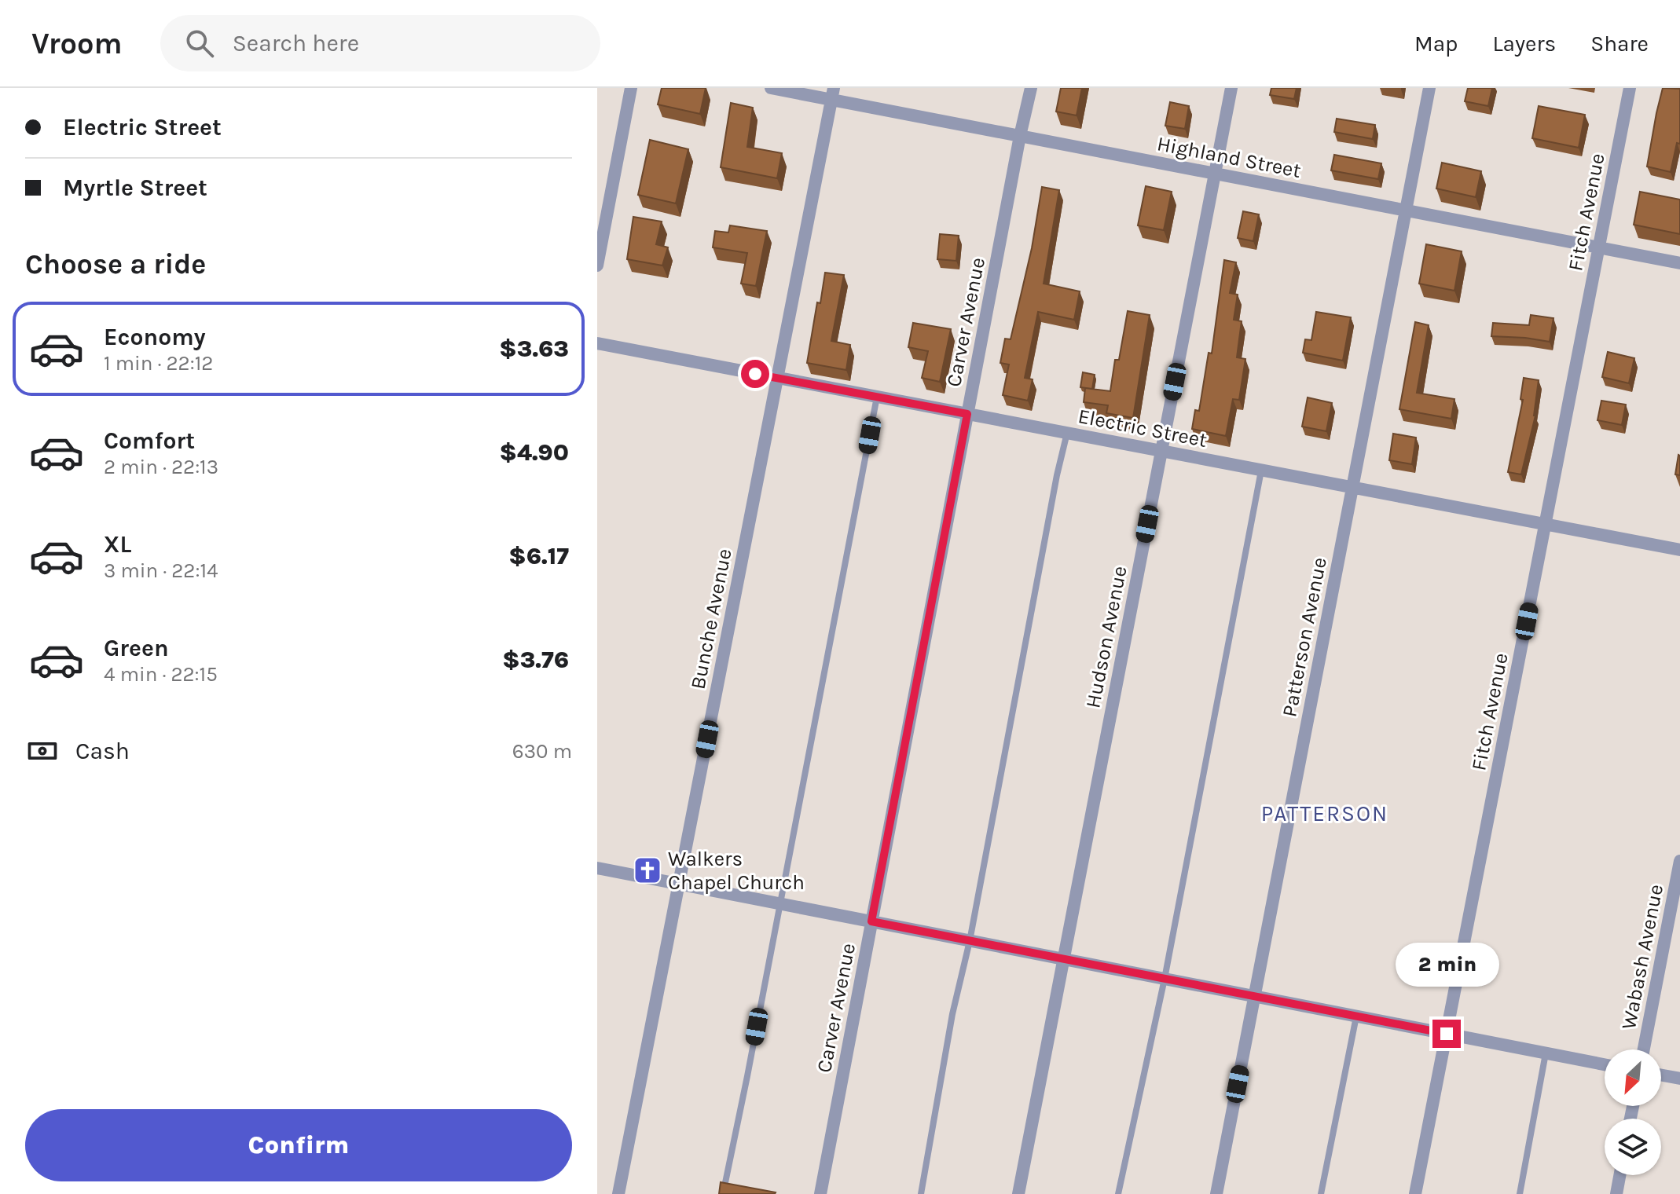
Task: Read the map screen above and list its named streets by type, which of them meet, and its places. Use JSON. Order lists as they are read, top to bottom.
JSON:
{
  "streets": {
    "street": [
      "Highland Street",
      "Fitch Avenue",
      "Carver Avenue",
      "Electric Street",
      "Bunche Avenue",
      "Hudson Avenue",
      "Patterson Avenue",
      "Wabash Avenue"
    ]
  },
  "crossings": [
    ["Highland Street", "Fitch Avenue"],
    ["Highland Street", "Carver Avenue"],
    ["Highland Street", "Bunche Avenue"],
    ["Highland Street", "Hudson Avenue"],
    ["Highland Street", "Patterson Avenue"],
    ["Fitch Avenue", "Electric Street"],
    ["Carver Avenue", "Electric Street"],
    ["Electric Street", "Bunche Avenue"],
    ["Electric Street", "Hudson Avenue"],
    ["Electric Street", "Patterson Avenue"]
  ],
  "districts": ["PATTERSON"],
  "places": {
    "church": ["Walkers Chapel Church"]
  },
  "north": "bottom left",
  "page": {
    "header": "Vroom",
    "search": "Search here",
    "nav": ["Map", "Layers", "Share"],
    "banner": ["Electric Street", "Myrtle Street"],
    "heading": "Choose a ride",
    "list": [
      {
        "name": "Economy",
        "note": "1 min · 22:12",
        "value": "$3.63"
      },
      {
        "name": "Comfort",
        "note": "2 min · 22:13",
        "value": "$4.90"
      },
      {
        "name": "XL",
        "note": "3 min · 22:14",
        "value": "$6.17"
      },
      {
        "name": "Green",
        "note": "4 min · 22:15",
        "value": "$3.76"
      }
    ],
    "pay": ["Cash", "630 m"],
    "bubble": "2 min",
    "buttons": "Confirm"
  }
}
